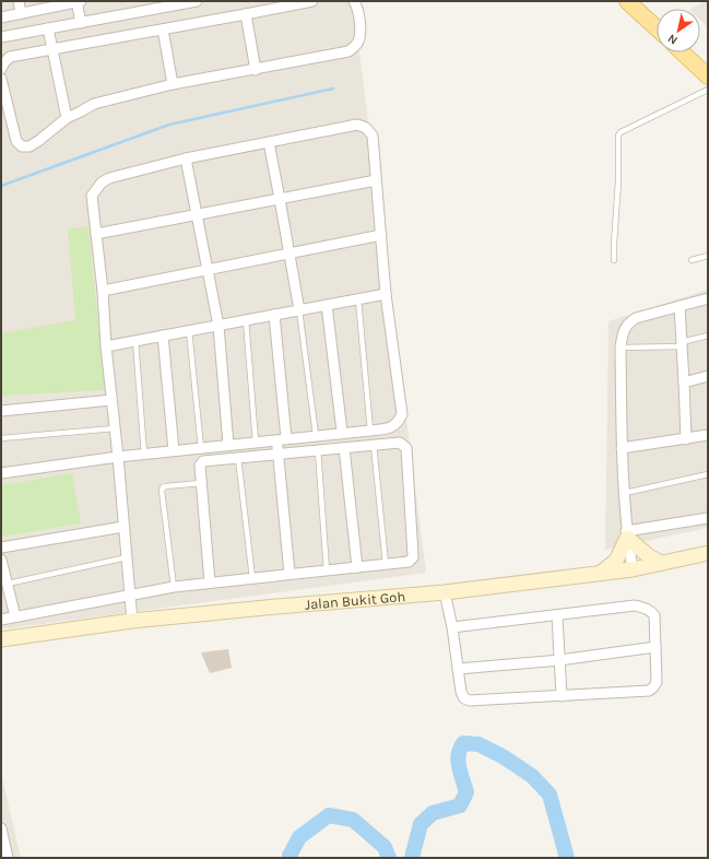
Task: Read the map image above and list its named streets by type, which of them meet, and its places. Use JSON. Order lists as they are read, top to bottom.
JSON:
{
  "streets": {
    "main road": ["Jalan Bukit Goh"]
  },
  "north": "bottom left"
}
